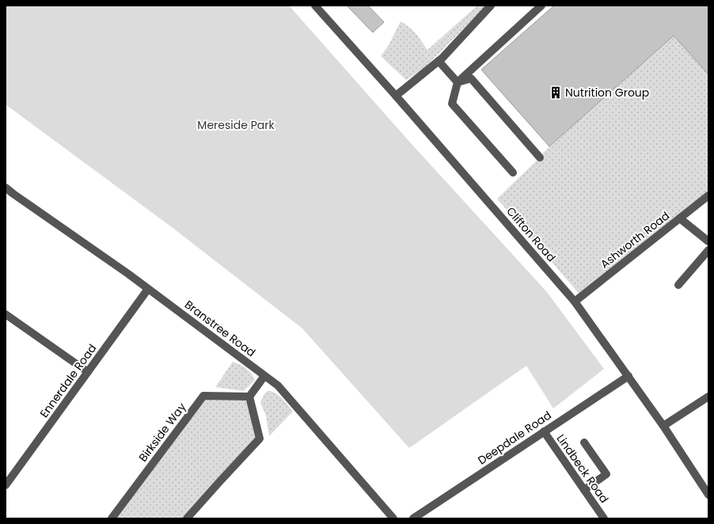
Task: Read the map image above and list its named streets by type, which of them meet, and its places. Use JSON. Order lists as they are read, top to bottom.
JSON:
{
  "streets": {
    "street": [
      "Clifton Road",
      "Ashworth Road",
      "Branstree Road",
      "Ennerdale Road",
      "Birkside Way",
      "Deepdale Road",
      "Lindbeck Road"
    ]
  },
  "crossings": [
    ["Clifton Road", "Ashworth Road"],
    ["Clifton Road", "Deepdale Road"],
    ["Branstree Road", "Ennerdale Road"],
    ["Deepdale Road", "Lindbeck Road"]
  ],
  "parks": ["Mereside Park"],
  "places": {
    "building": ["Nutrition Group"]
  }
}
